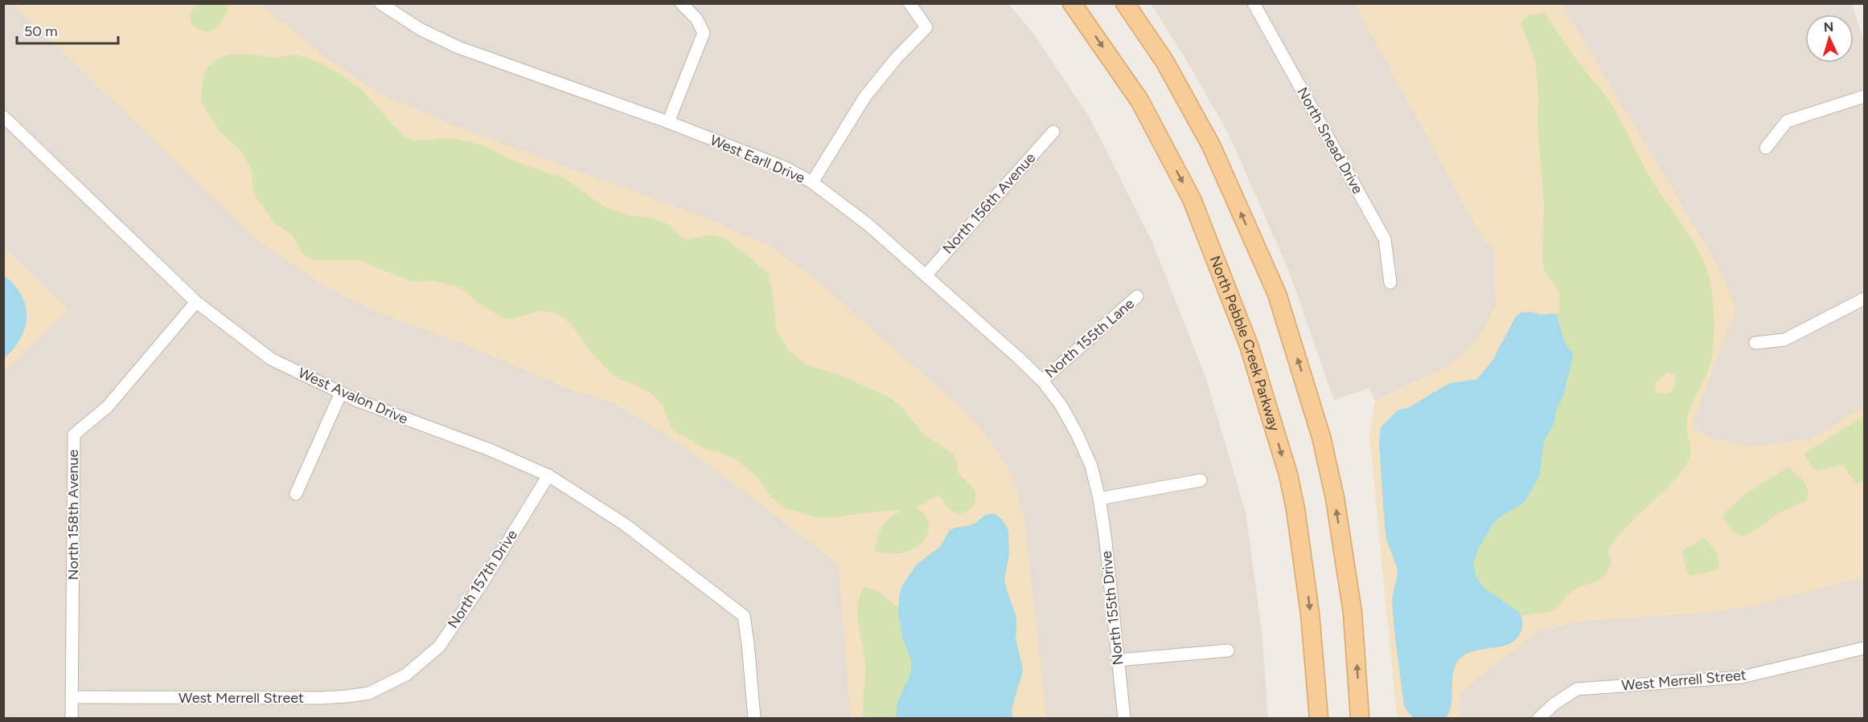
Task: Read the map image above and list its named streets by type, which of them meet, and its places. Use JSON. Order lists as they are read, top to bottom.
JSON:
{
  "streets": {
    "main road": ["North Pebble Creek Parkway"],
    "street": [
      "North Snead Drive",
      "West Earll Drive",
      "North 156th Avenue",
      "North 155th Lane",
      "West Avalon Drive",
      "North 158th Avenue",
      "North 157th Drive",
      "North 155th Drive",
      "West Merrell Street"
    ]
  },
  "crossings": [
    ["West Earll Drive", "North 156th Avenue"],
    ["West Earll Drive", "North 155th Lane"],
    ["West Earll Drive", "North 155th Drive"],
    ["West Avalon Drive", "North 158th Avenue"],
    ["West Avalon Drive", "North 157th Drive"],
    ["North 158th Avenue", "West Merrell Street"],
    ["North 157th Drive", "West Merrell Street"]
  ],
  "scale_bar": "50 m",
  "north": "top"
}
